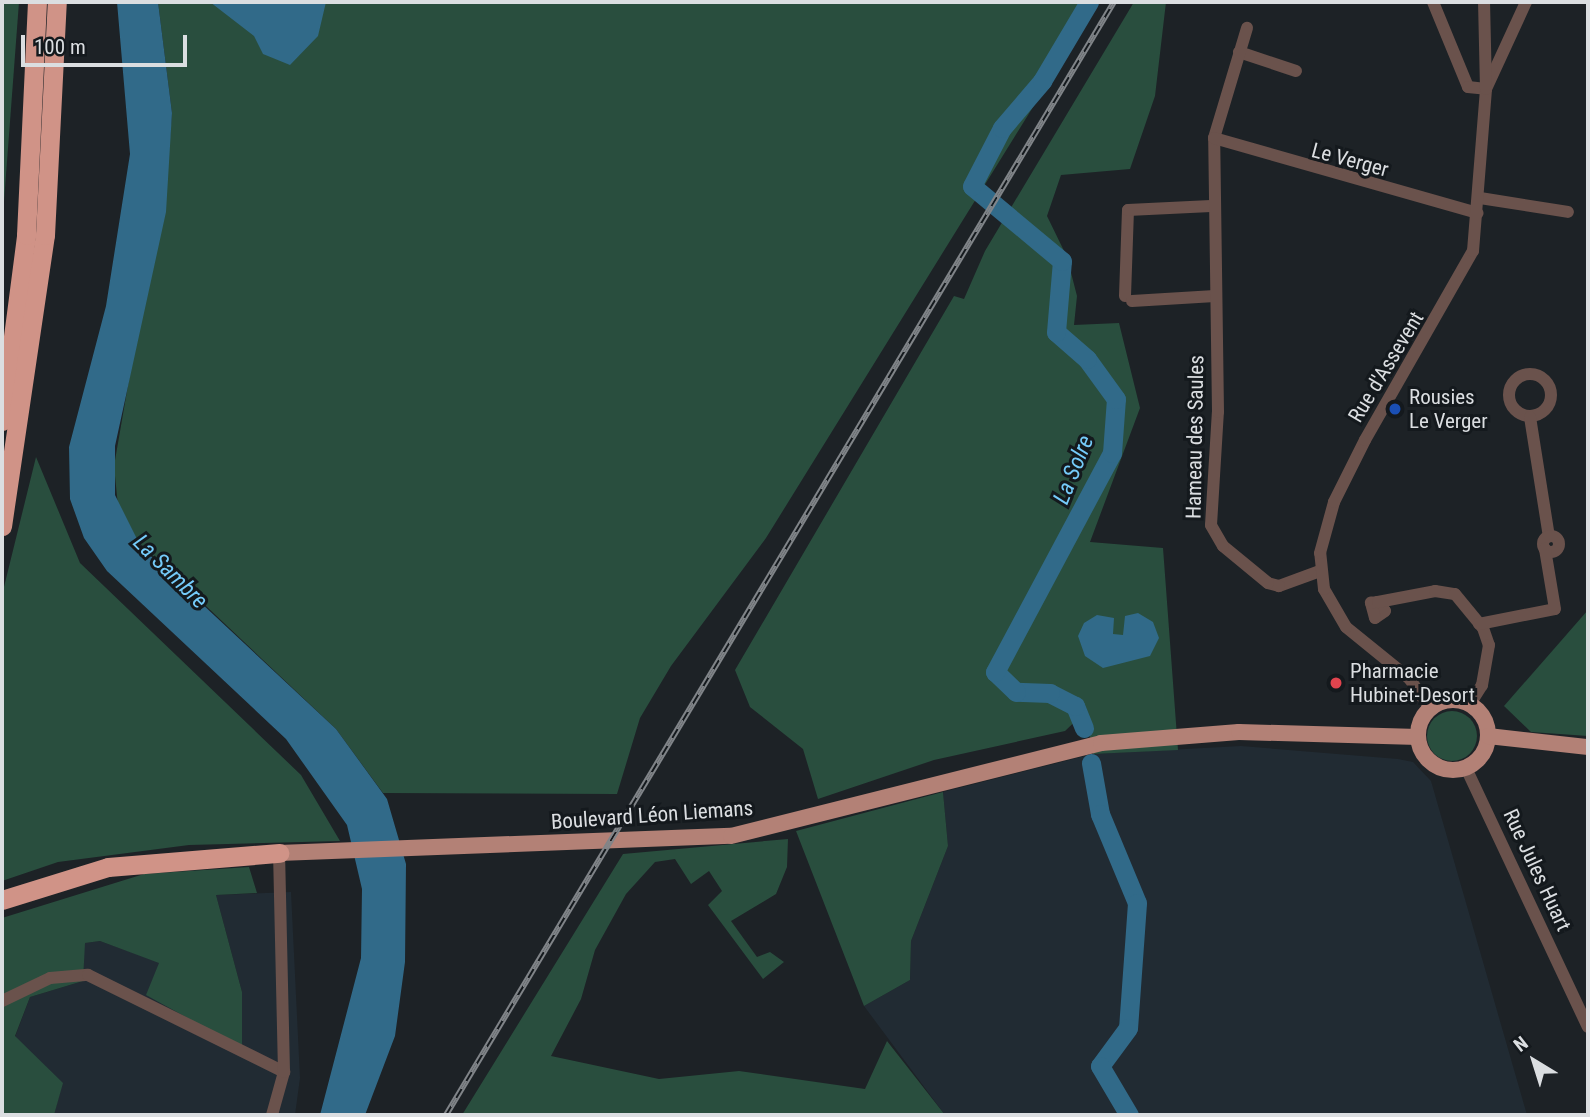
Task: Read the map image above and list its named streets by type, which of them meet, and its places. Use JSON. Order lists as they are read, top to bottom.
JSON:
{
  "streets": {
    "highway": ["Boulevard Léon Liemans"],
    "street": [
      "Le Verger",
      "Rue d'Assevent",
      "Hameau des Saules",
      "Rue Jules Huart"
    ]
  },
  "crossings": [
    ["Le Verger", "Rue d'Assevent"],
    ["Rue d'Assevent", "Hameau des Saules"],
    ["Boulevard Léon Liemans", "Rue Jules Huart"]
  ],
  "water": ["La Solre", "La Sambre"],
  "places": ["Rousies Le Verger", "Pharmacie Hubinet-Desort"],
  "scale_bar": "100 m",
  "north": "top left"
}
